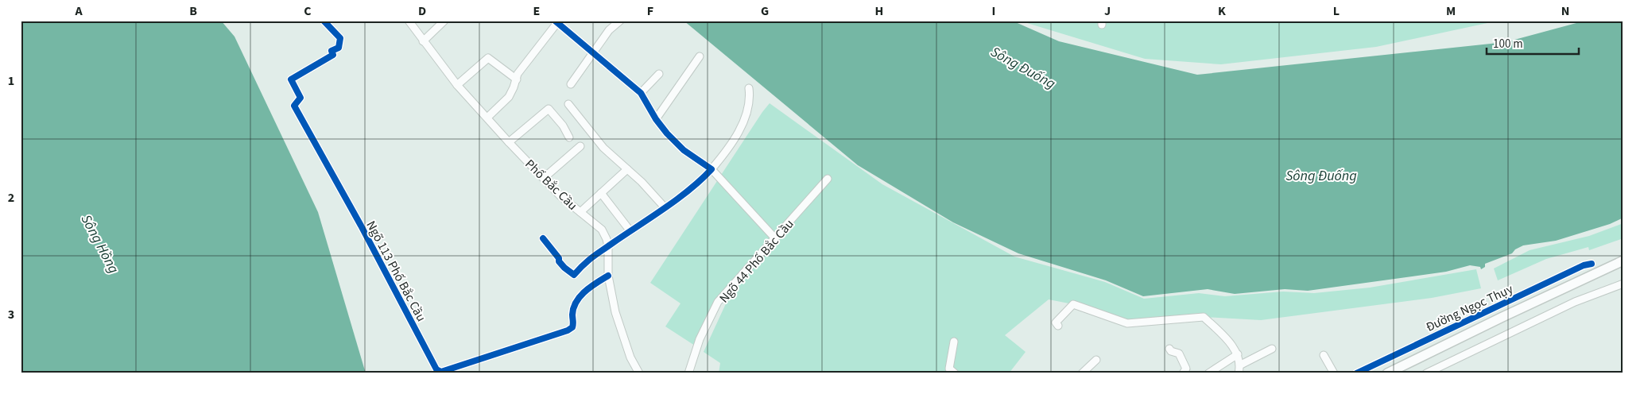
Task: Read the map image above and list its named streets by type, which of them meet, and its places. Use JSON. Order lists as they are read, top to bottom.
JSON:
{
  "streets": {
    "main road": ["Đường Ngọc Thụy"],
    "street": ["Phố Bắc Cầu", "Ngõ 44 Phố Bắc Cầu", "Ngõ 113 Phố Bắc Cầu"]
  },
  "crossings": [
    ["Phố Bắc Cầu", "Ngõ 113 Phố Bắc Cầu"]
  ],
  "water": ["Sông Đuống", "Sông Hồng"],
  "scale_bar": "100 m",
  "grid": {
    "columns": [
      "A",
      "B",
      "C",
      "D",
      "E",
      "F",
      "G",
      "H",
      "I",
      "J",
      "K",
      "L",
      "M",
      "N"
    ],
    "rows": ["1", "2", "3"]
  }
}
